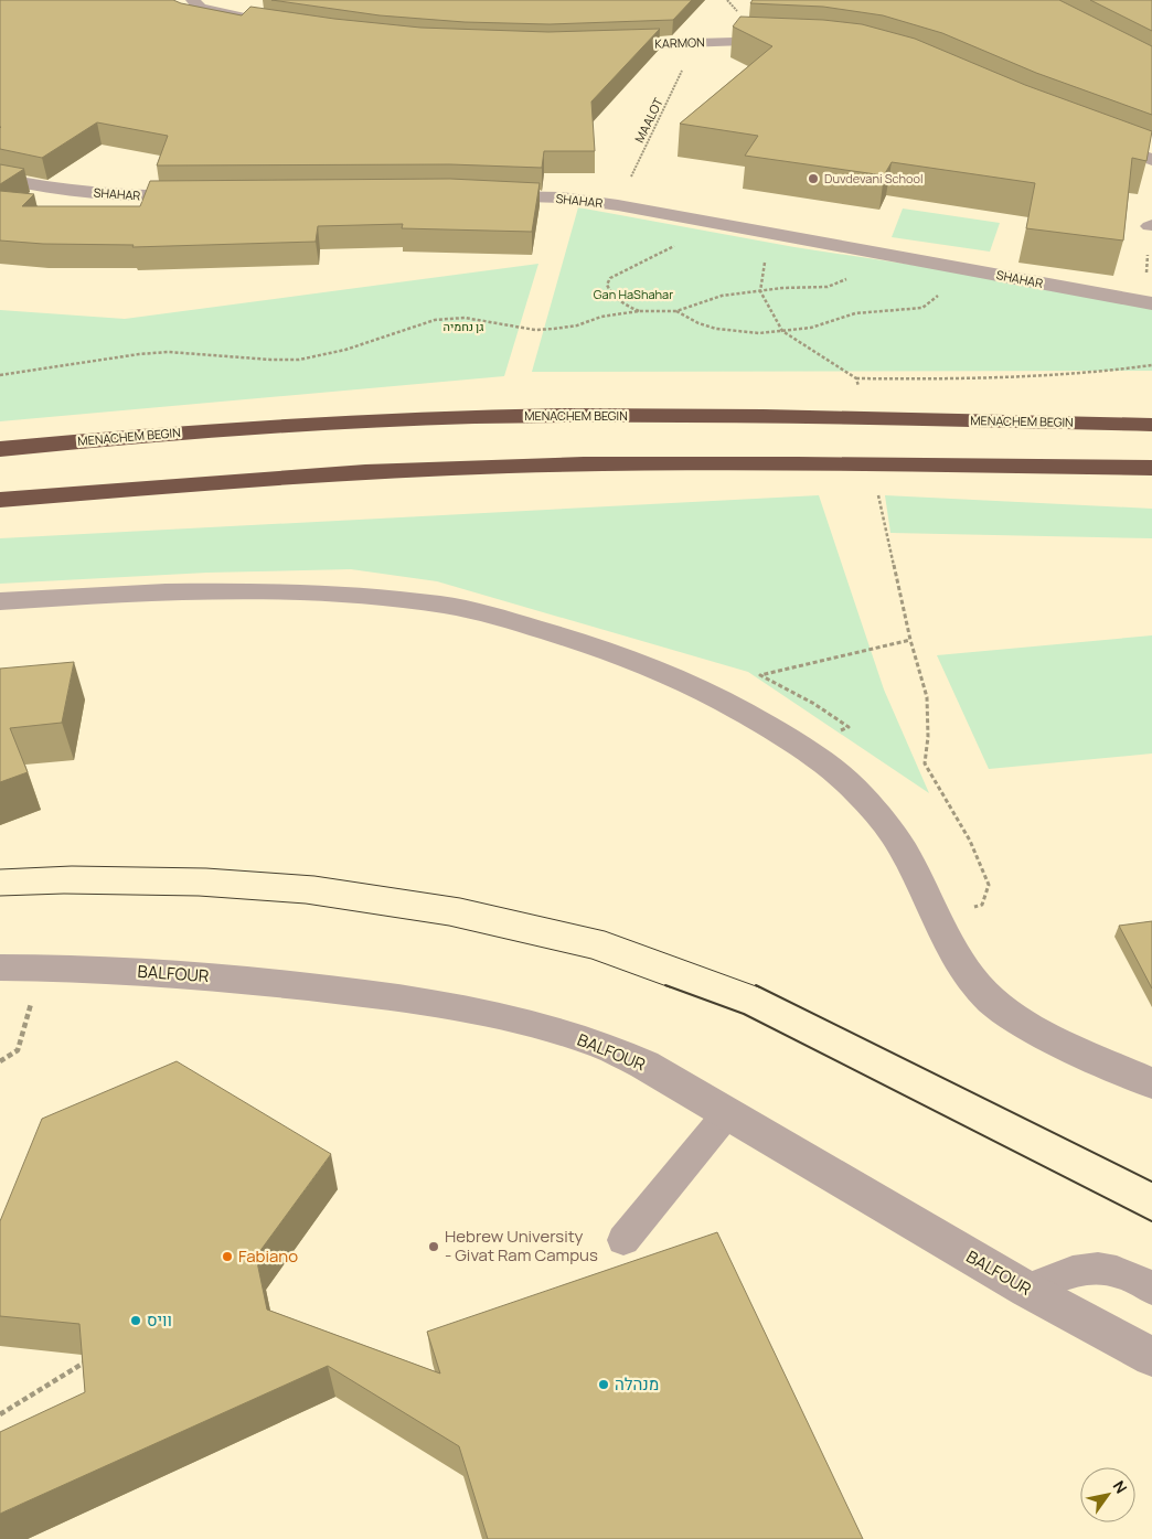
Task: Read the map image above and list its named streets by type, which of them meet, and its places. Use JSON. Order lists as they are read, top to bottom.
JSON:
{
  "streets": {
    "highway": ["MENACHEM BEGIN"],
    "street": ["KARMON", "SHAHAR", "BALFOUR"],
    "path": ["MAALOT"]
  },
  "crossings": [
    ["KARMON", "MAALOT"],
    ["MAALOT", "SHAHAR"]
  ],
  "parks": ["Gan HaShahar", "גן נחמיה"],
  "places": [
    "Duvdevani School",
    "Hebrew University - Givat Ram Campus",
    "Fabiano",
    "וויס",
    "מנהלה"
  ],
  "north": "top right"
}
